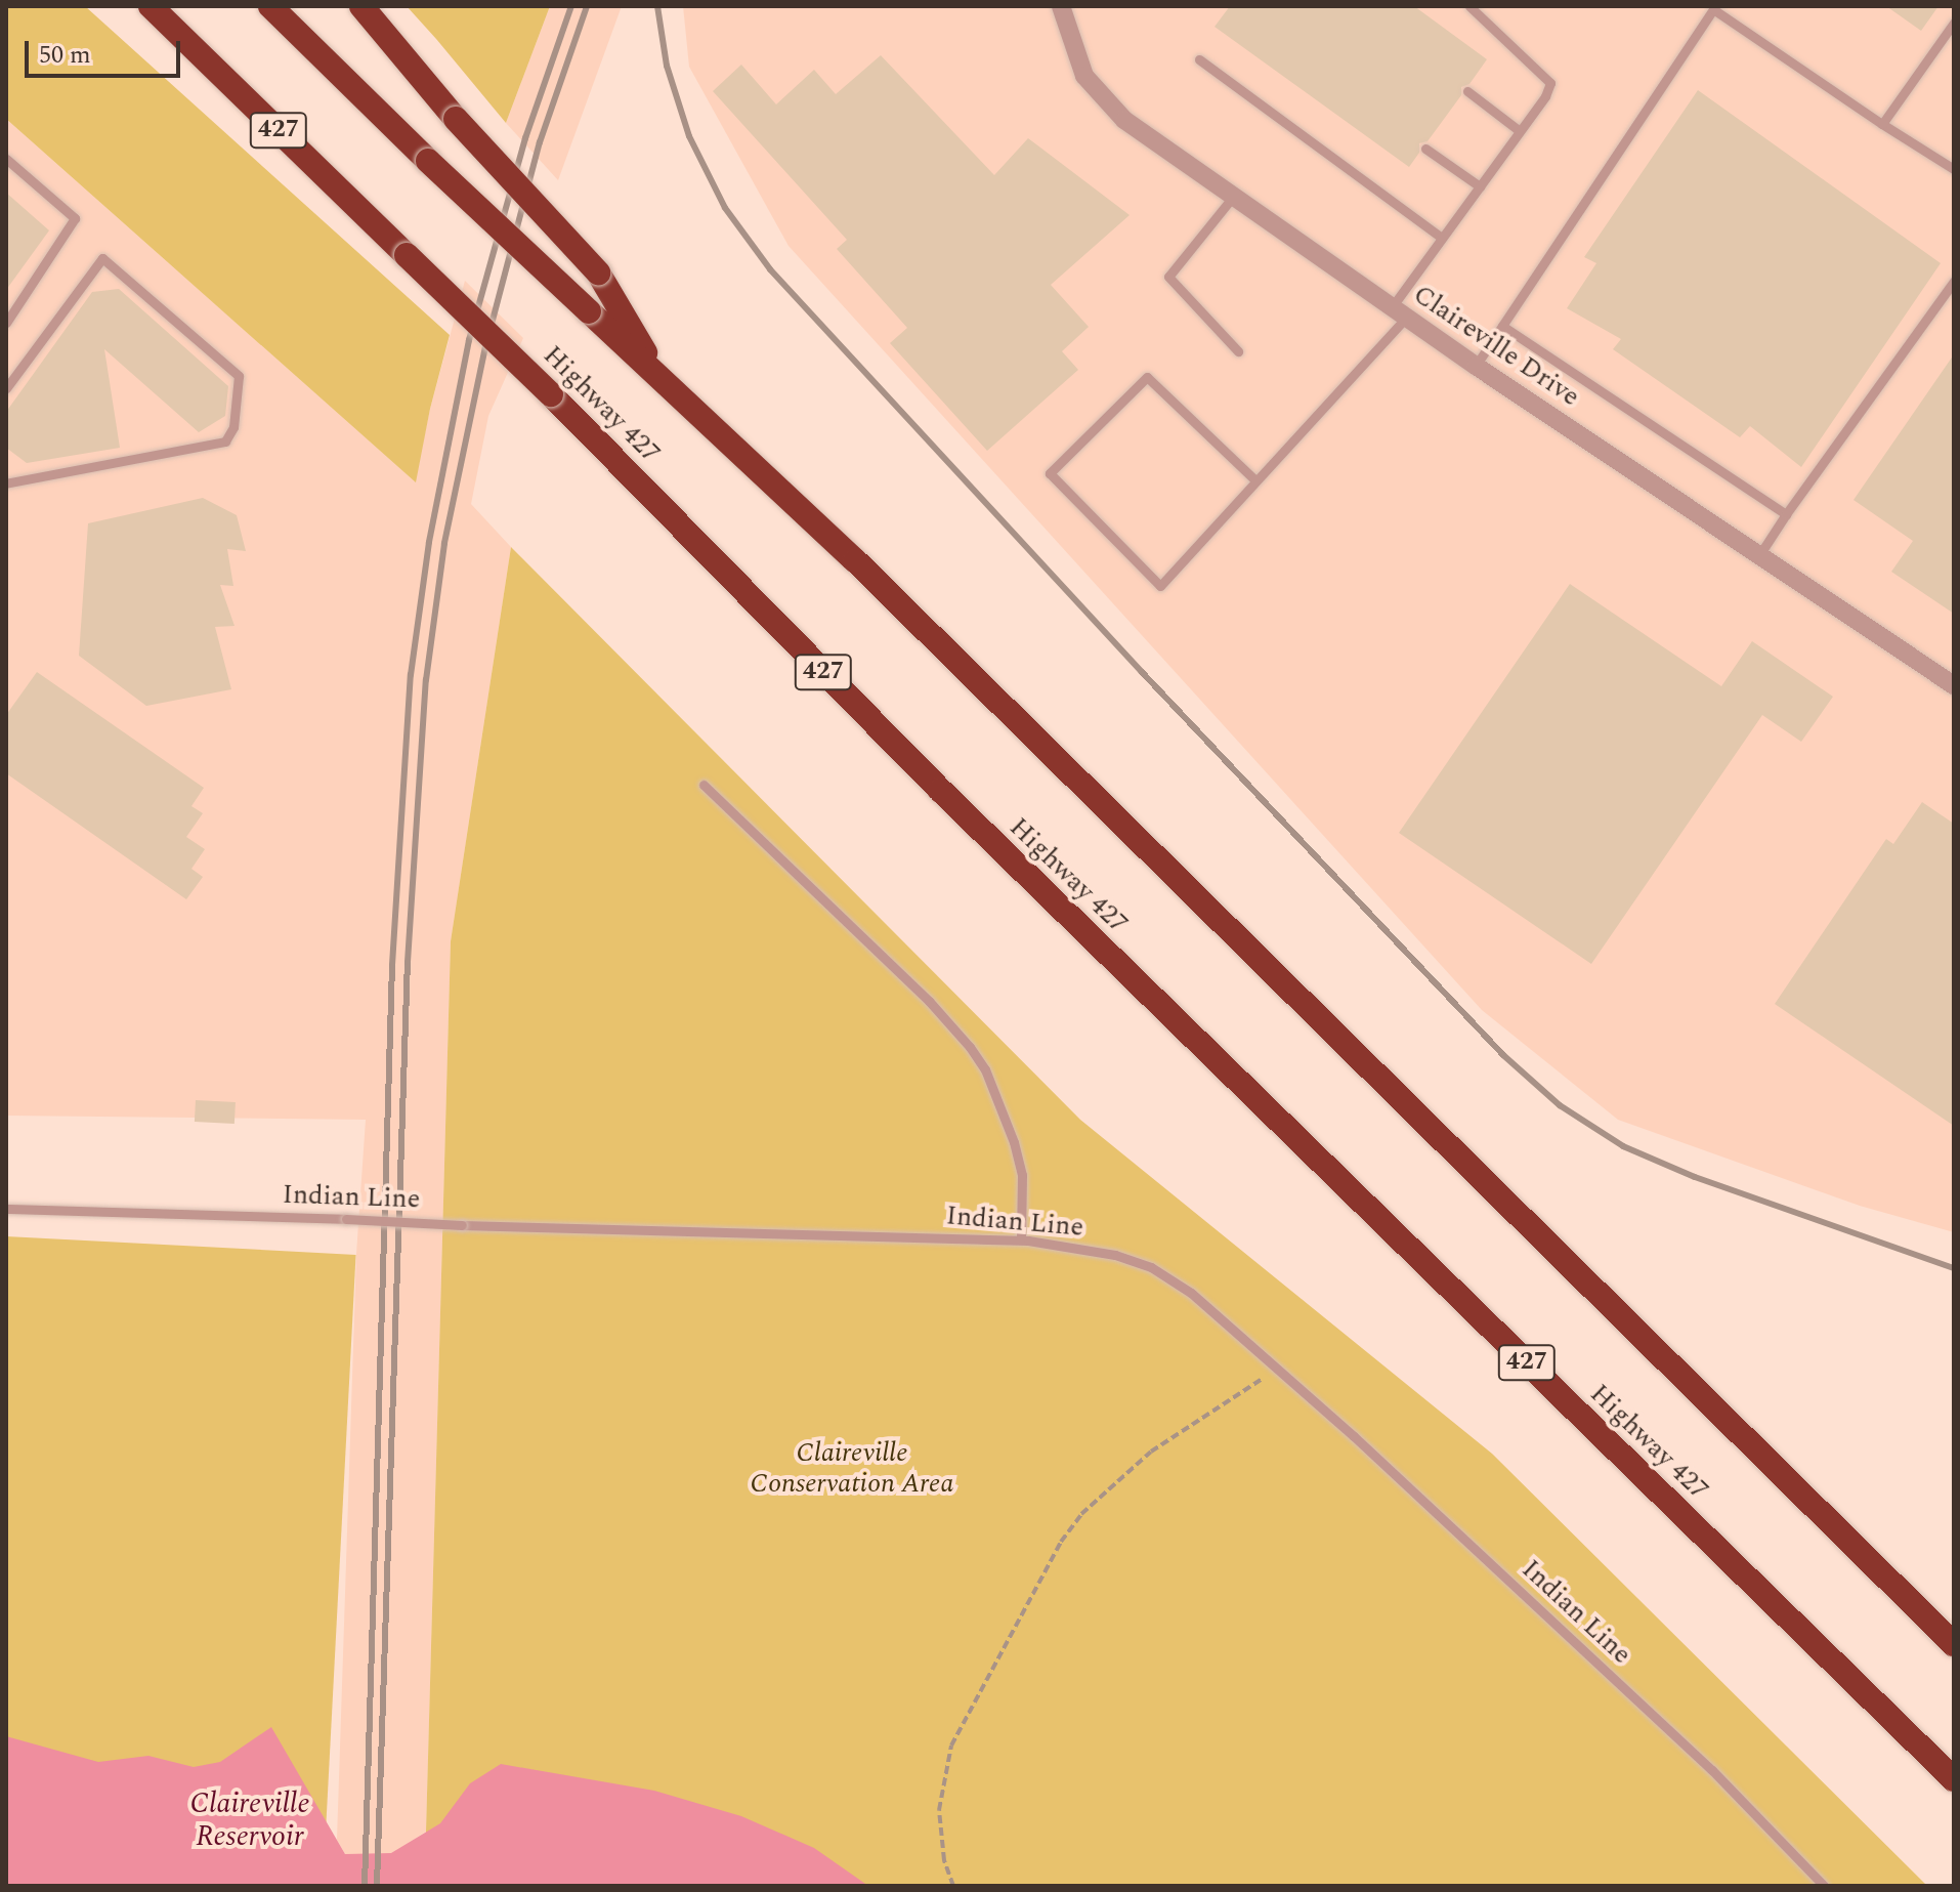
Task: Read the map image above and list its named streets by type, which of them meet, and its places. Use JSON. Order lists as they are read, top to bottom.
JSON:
{
  "streets": {
    "highway": ["427", "Highway 427"],
    "street": ["Claireville Drive"],
    "lane": ["Indian Line"]
  },
  "water": ["Claireville Reservoir"],
  "parks": ["Claireville Conservation Area"],
  "scale_bar": "50 m"
}
